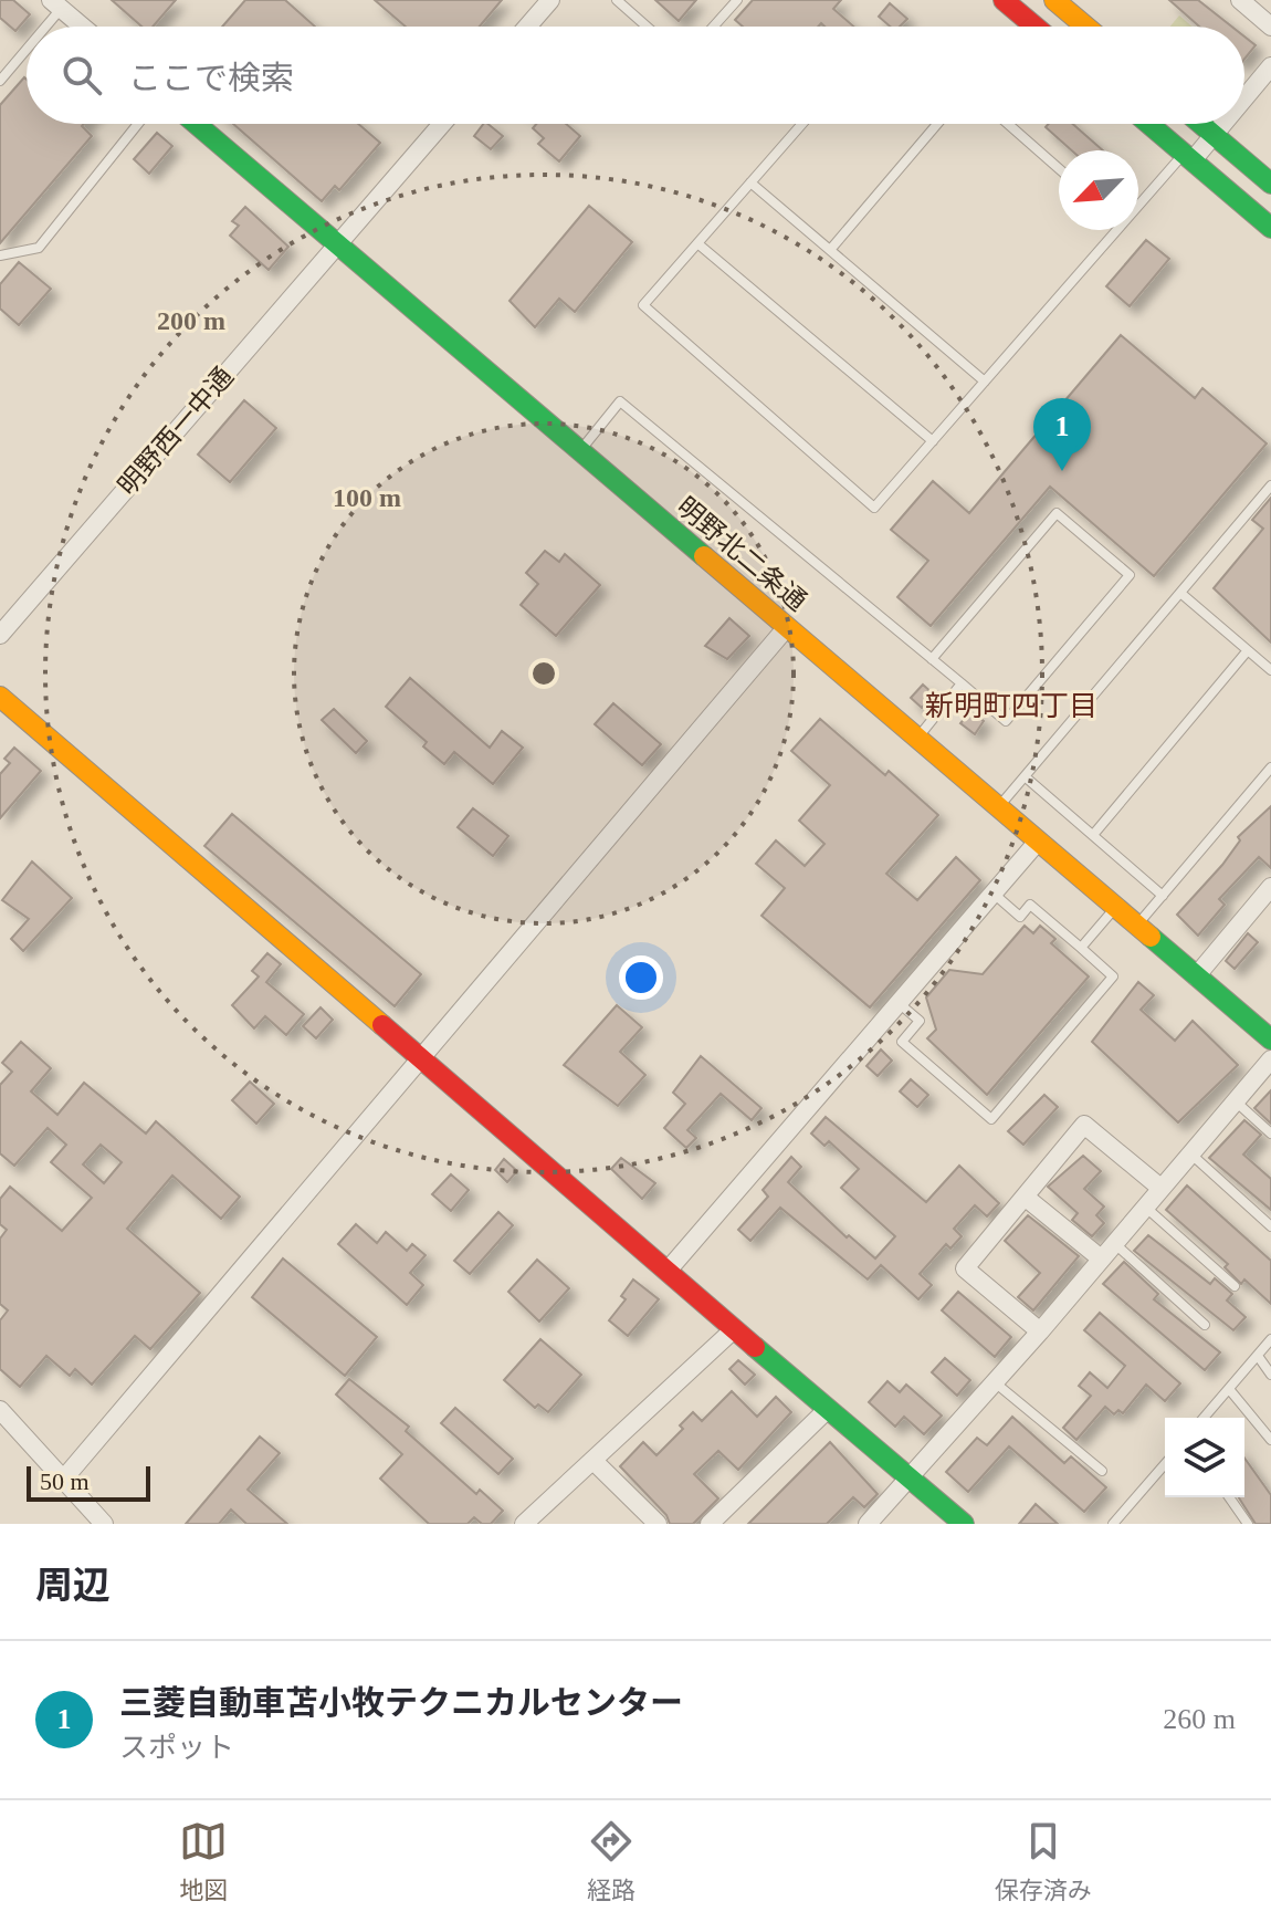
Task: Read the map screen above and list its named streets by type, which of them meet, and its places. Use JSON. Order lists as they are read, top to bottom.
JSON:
{
  "streets": {
    "street": ["明野西一中通", "明野北二条通"]
  },
  "crossings": [
    ["明野西一中通", "明野北二条通"]
  ],
  "districts": ["新明町四丁目"],
  "scale_bar": "50 m",
  "north": "bottom left",
  "page": {
    "search": "ここで検索",
    "pins": "1",
    "scale": "50 m",
    "heading": "周辺",
    "list": [
      {
        "mark": "1",
        "name": "三菱自動車苫小牧テクニカルセンター",
        "note": "スポット",
        "value": "260 m"
      }
    ],
    "nav": ["地図", "経路", "保存済み"]
  },
  "rings": ["200 m", "100 m"]
}
